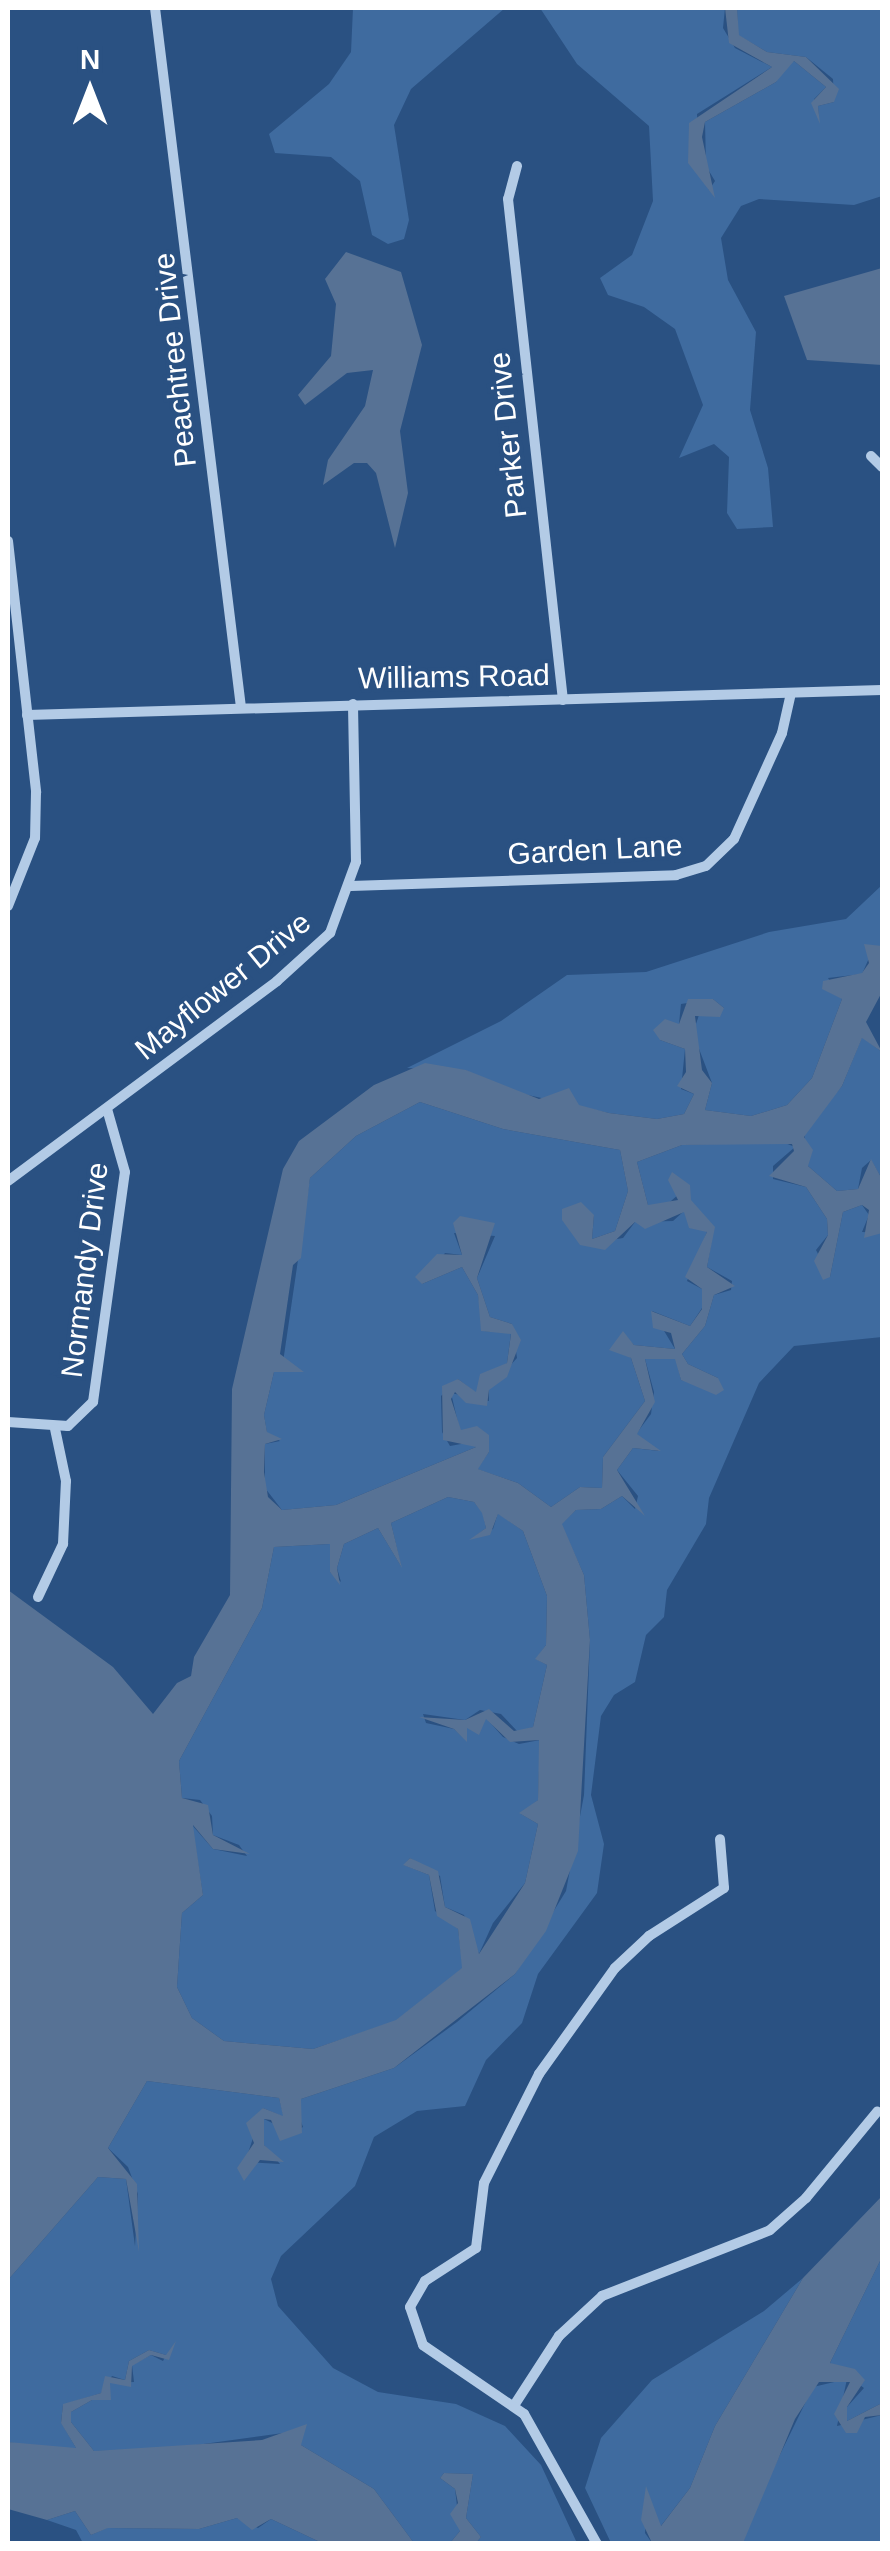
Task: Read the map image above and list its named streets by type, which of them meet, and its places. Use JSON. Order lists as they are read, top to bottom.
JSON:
{
  "streets": {
    "street": [
      "Peachtree Drive",
      "Parker Drive",
      "Williams Road",
      "Garden Lane",
      "Mayflower Drive",
      "Normandy Drive"
    ]
  },
  "crossings": [
    ["Peachtree Drive", "Williams Road"],
    ["Parker Drive", "Williams Road"],
    ["Williams Road", "Garden Lane"],
    ["Williams Road", "Mayflower Drive"],
    ["Garden Lane", "Mayflower Drive"],
    ["Mayflower Drive", "Normandy Drive"]
  ],
  "north": "top"
}
